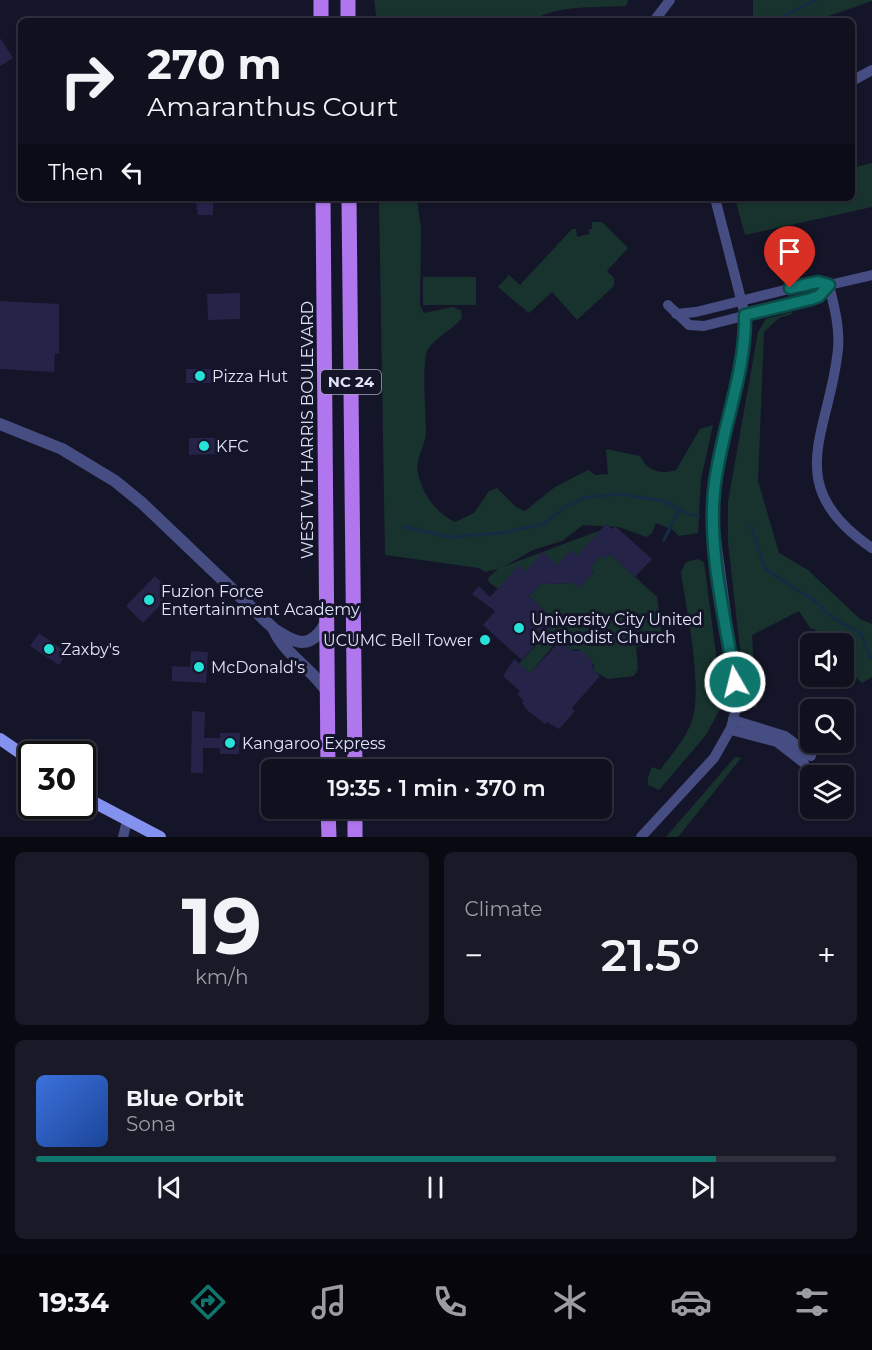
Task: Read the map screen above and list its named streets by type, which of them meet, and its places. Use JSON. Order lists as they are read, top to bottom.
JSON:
{
  "streets": {
    "main road": ["NC 24", "WEST W T HARRIS BOULEVARD"]
  },
  "places": [
    "Pizza Hut",
    "KFC",
    "Fuzion Force Entertainment Academy",
    "University City United Methodist Church",
    "UCUMC Bell Tower",
    "Zaxby's",
    "McDonald's",
    "Kangaroo Express"
  ],
  "page": {
    "turn": ["270 m", "Amaranthus Court"],
    "then": "Then",
    "limit": "30",
    "trip": "19:35 · 1 min · 370 m",
    "tile": [
      ["19", "km/h"],
      "Climate"
    ],
    "heat": ["−", "21.5°", "+"],
    "song": ["Blue Orbit", "Sona"],
    "tabs": "19:34"
  }
}
